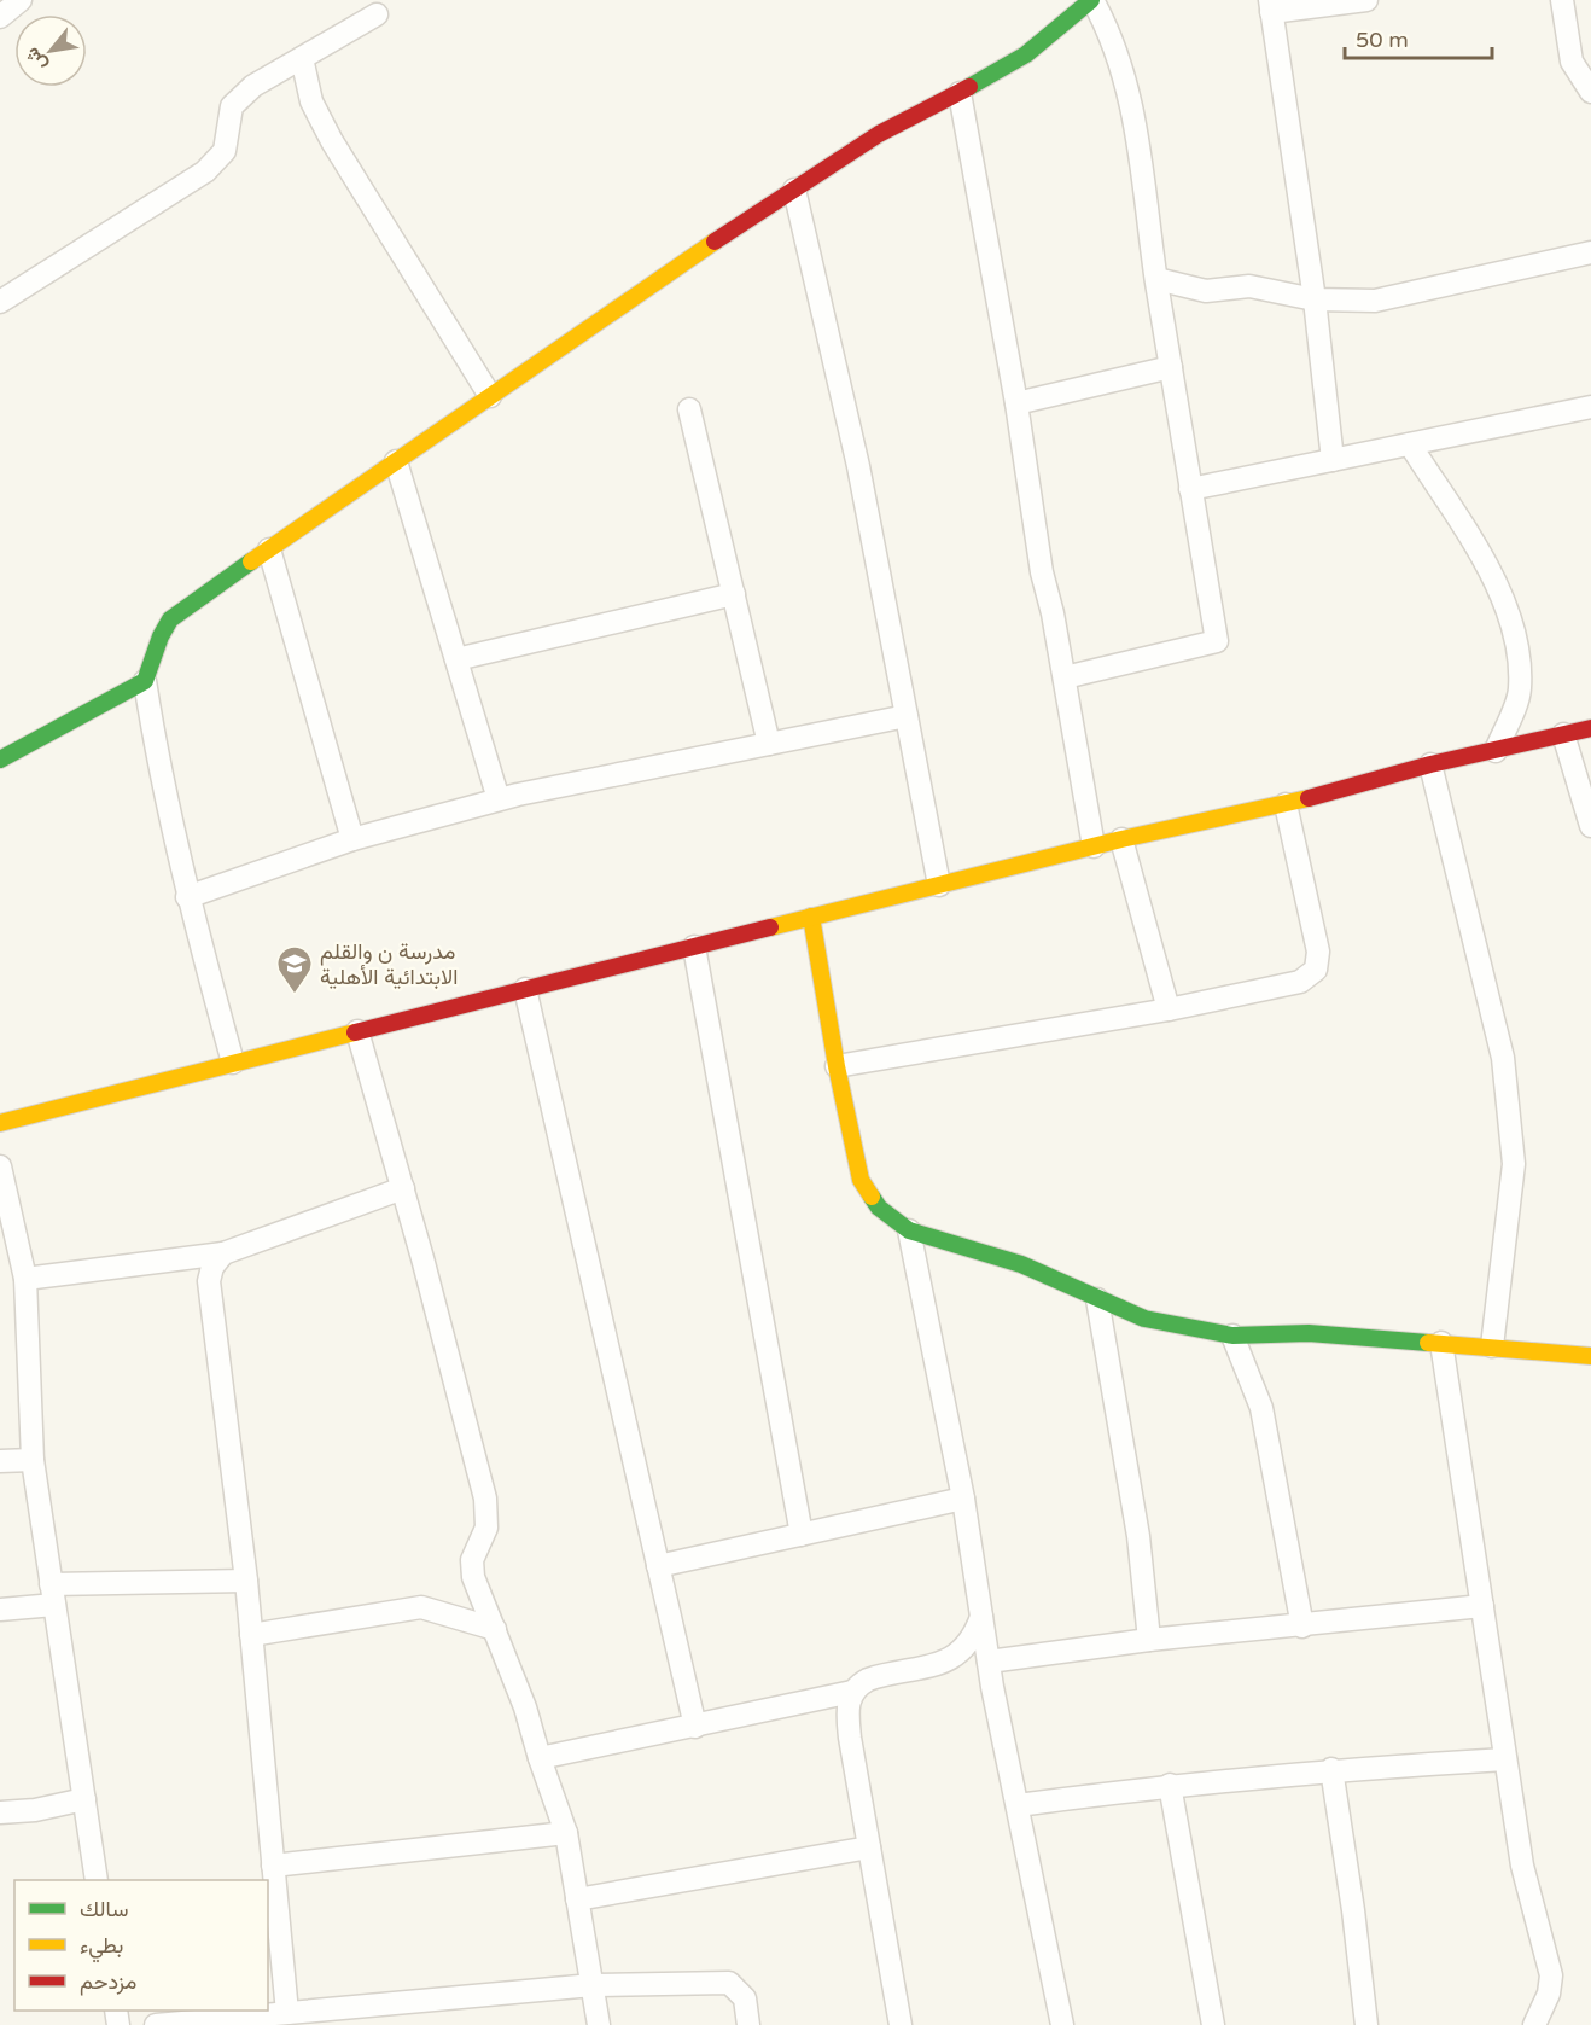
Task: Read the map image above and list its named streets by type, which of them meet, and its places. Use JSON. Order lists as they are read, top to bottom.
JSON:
{
  "places": {
    "school or university": ["مدرسة ن والقلم الابتدائية الأهلية"]
  },
  "legend": ["سالك", "بطيء", "مزدحم"],
  "scale_bar": "50 m",
  "north": "bottom left"
}
